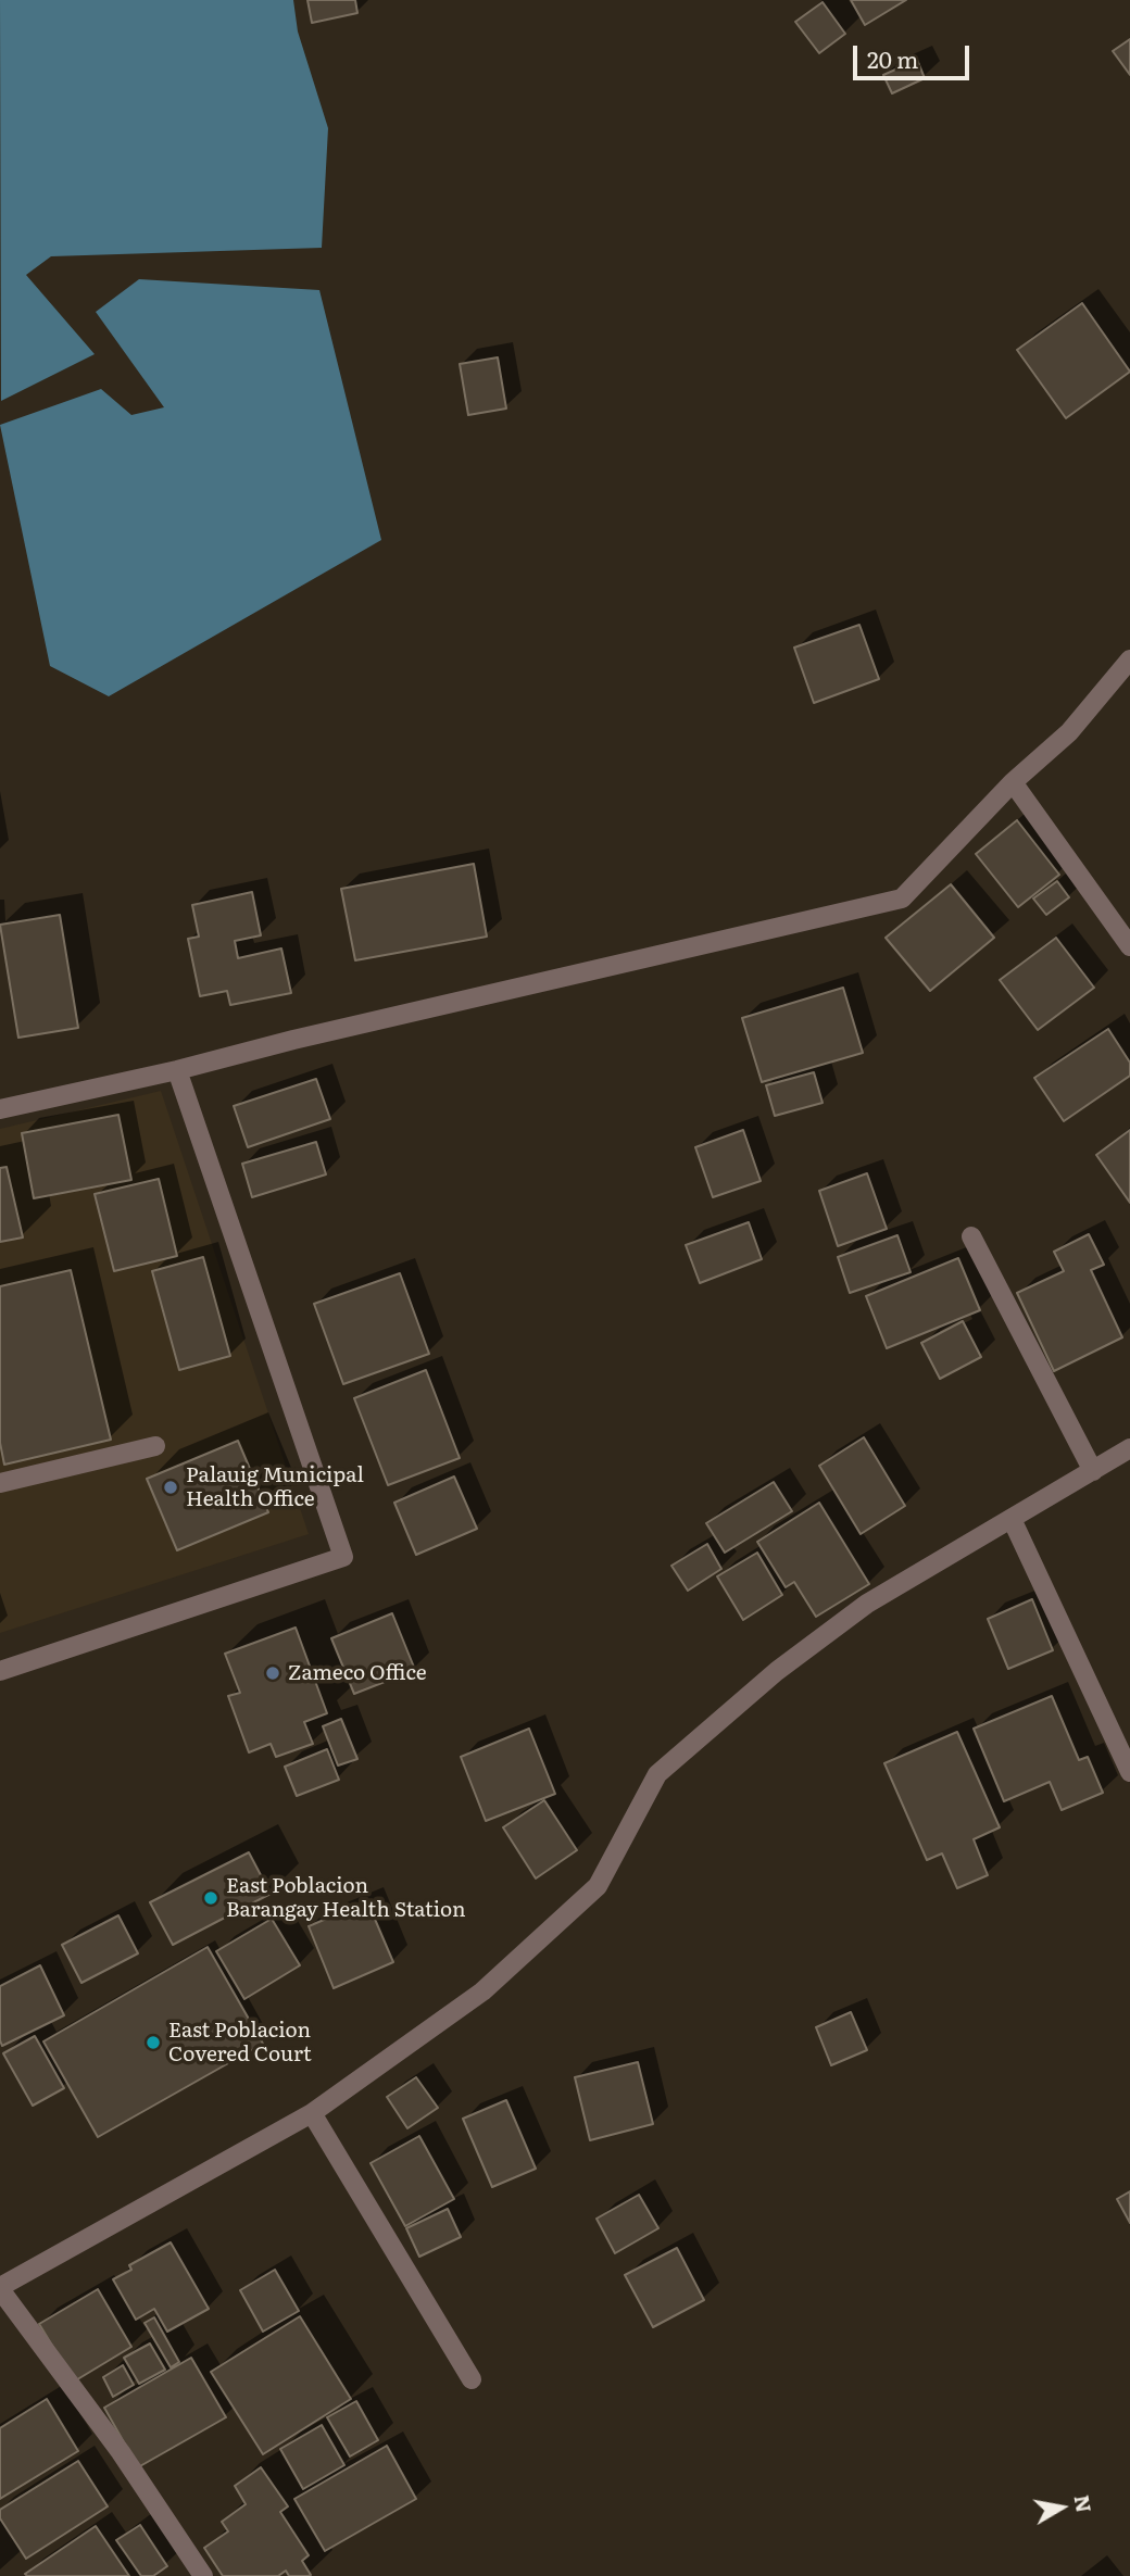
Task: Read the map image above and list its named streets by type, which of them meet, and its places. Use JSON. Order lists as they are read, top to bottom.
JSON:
{
  "places": [
    "Palauig Municipal Health Office",
    "Zameco Office",
    "East Poblacion Barangay Health Station",
    "East Poblacion Covered Court"
  ],
  "scale_bar": "20 m",
  "north": "right"
}
